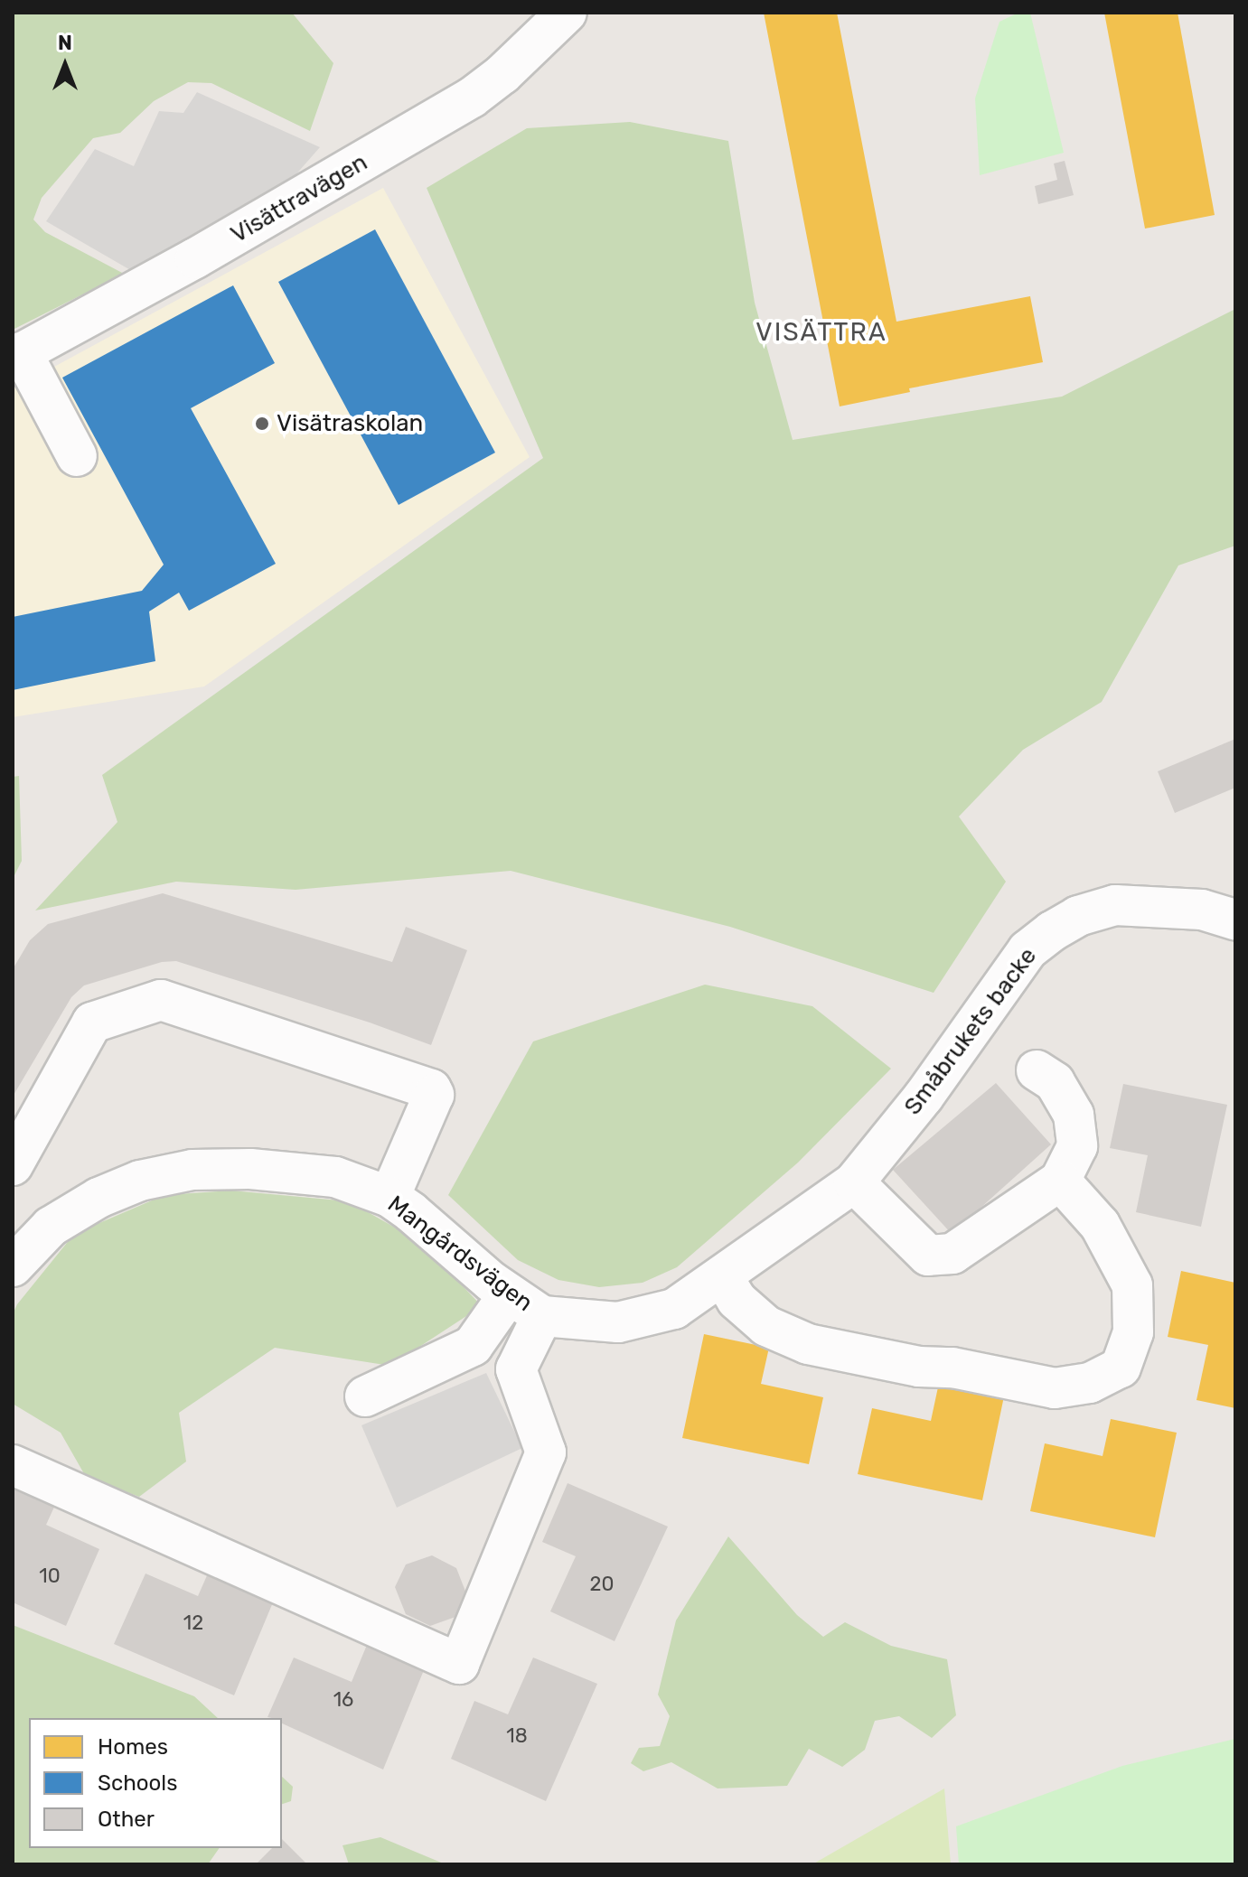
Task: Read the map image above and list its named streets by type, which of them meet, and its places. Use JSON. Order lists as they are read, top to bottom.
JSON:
{
  "streets": {
    "street": ["Visättravägen", "Småbrukets backe", "Mangårdsvägen"]
  },
  "crossings": [
    ["Småbrukets backe", "Mangårdsvägen"]
  ],
  "districts": ["VISÄTTRA"],
  "places": ["Visätraskolan"],
  "house_numbers": [
    "10",
    "20",
    "12",
    "16",
    "18"
  ],
  "legend": ["Homes", "Schools", "Other"],
  "north": "top"
}
